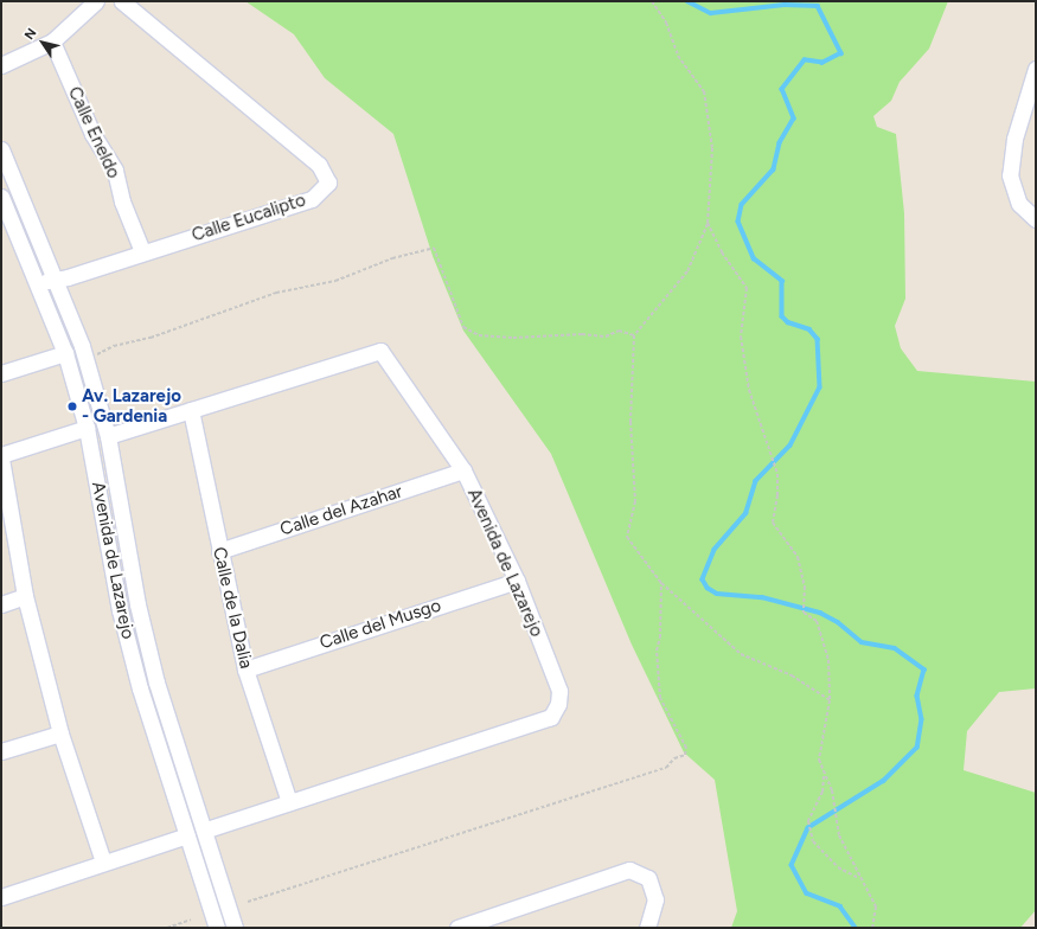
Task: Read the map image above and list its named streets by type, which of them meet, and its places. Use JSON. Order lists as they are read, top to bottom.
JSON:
{
  "streets": {
    "street": [
      "Calle Eneldo",
      "Calle Eucalipto",
      "Calle del Azahar",
      "Avenida de Lazarejo",
      "Calle de la Dalia",
      "Calle del Musgo"
    ]
  },
  "crossings": [
    ["Calle Eneldo", "Calle Eucalipto"],
    ["Calle Eucalipto", "Avenida de Lazarejo"],
    ["Calle del Azahar", "Avenida de Lazarejo"],
    ["Calle del Azahar", "Calle de la Dalia"],
    ["Avenida de Lazarejo", "Calle de la Dalia"],
    ["Avenida de Lazarejo", "Calle del Musgo"],
    ["Calle de la Dalia", "Calle del Musgo"]
  ],
  "places": ["Av. Lazarejo - Gardenia"],
  "north": "top left"
}
